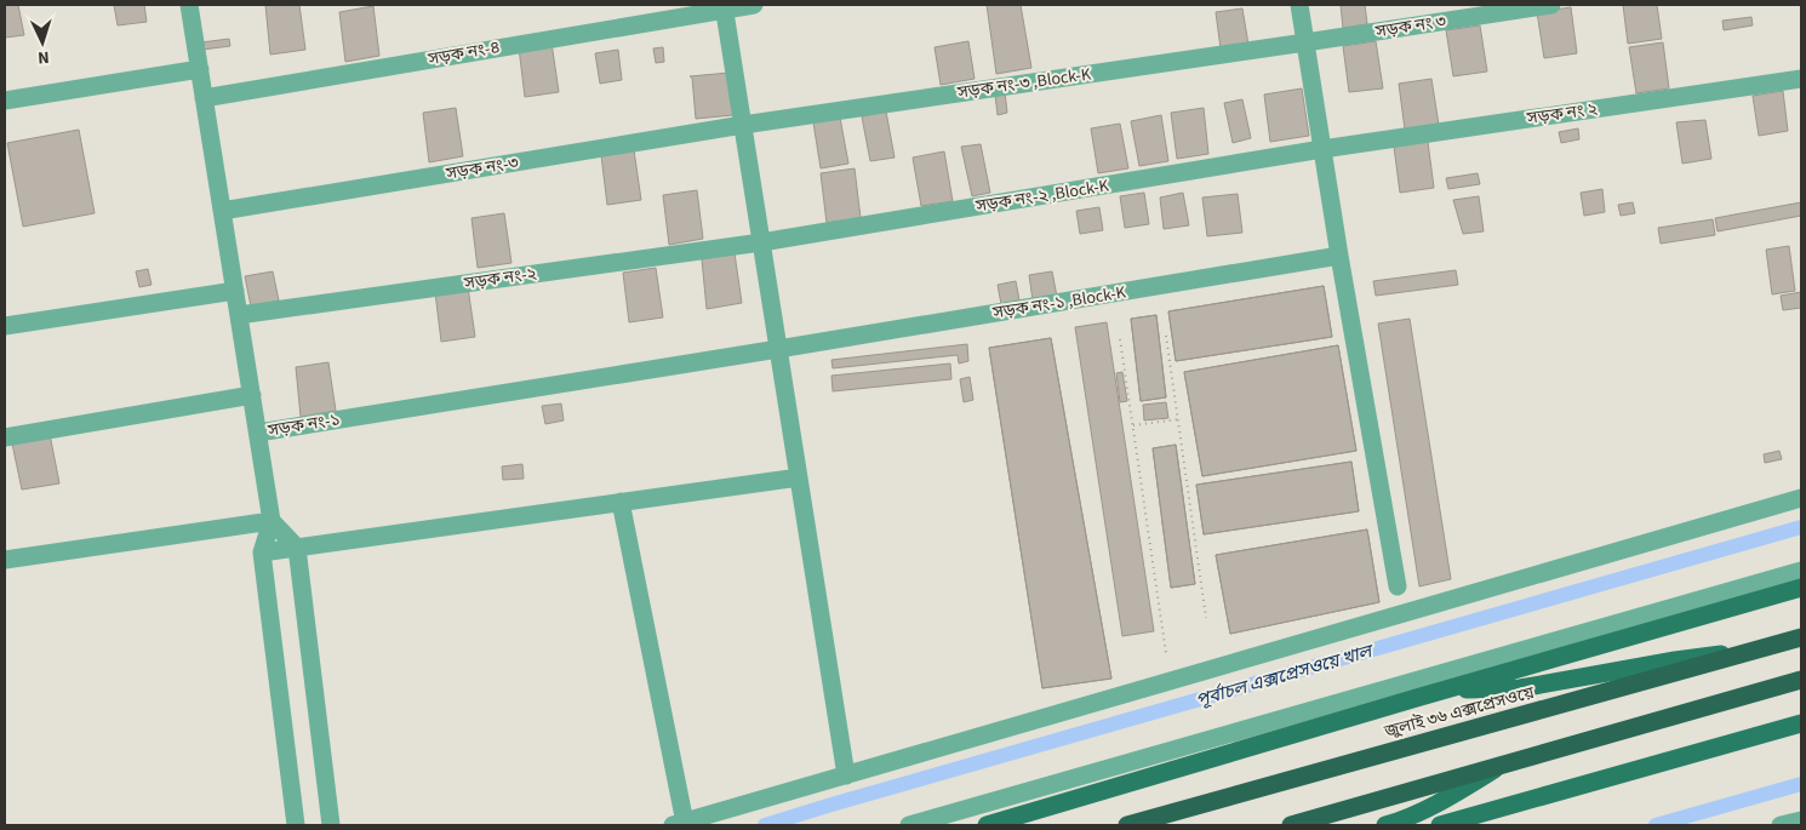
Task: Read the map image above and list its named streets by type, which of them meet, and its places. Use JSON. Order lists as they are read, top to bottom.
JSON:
{
  "streets": {
    "highway": ["জুলাই ৩৬ এক্সপ্রেসওয়ে"],
    "street": [
      "সড়ক নং ৩",
      "সড়ক নং-৪",
      "সড়ক নং-৩ ,Block-K",
      "সড়ক নং ২",
      "সড়ক নং-৩",
      "সড়ক নং-২ ,Block-K",
      "সড়ক নং-২",
      "সড়ক নং-১ ,Block-K",
      "সড়ক নং-১"
    ]
  },
  "crossings": [
    ["সড়ক নং ৩", "সড়ক নং-৩ ,Block-K"],
    ["সড়ক নং-৪", "সড়ক নং-১"],
    ["সড়ক নং-৩ ,Block-K", "সড়ক নং-৩"],
    ["সড়ক নং ২", "সড়ক নং-২ ,Block-K"],
    ["সড়ক নং-৩", "সড়ক নং-১"],
    ["সড়ক নং-২ ,Block-K", "সড়ক নং-২"],
    ["সড়ক নং-২", "সড়ক নং-১"],
    ["সড়ক নং-১ ,Block-K", "সড়ক নং-১"]
  ],
  "water": ["পূর্বাচল এক্সপ্রেসওয়ে খাল"],
  "north": "bottom"
}
